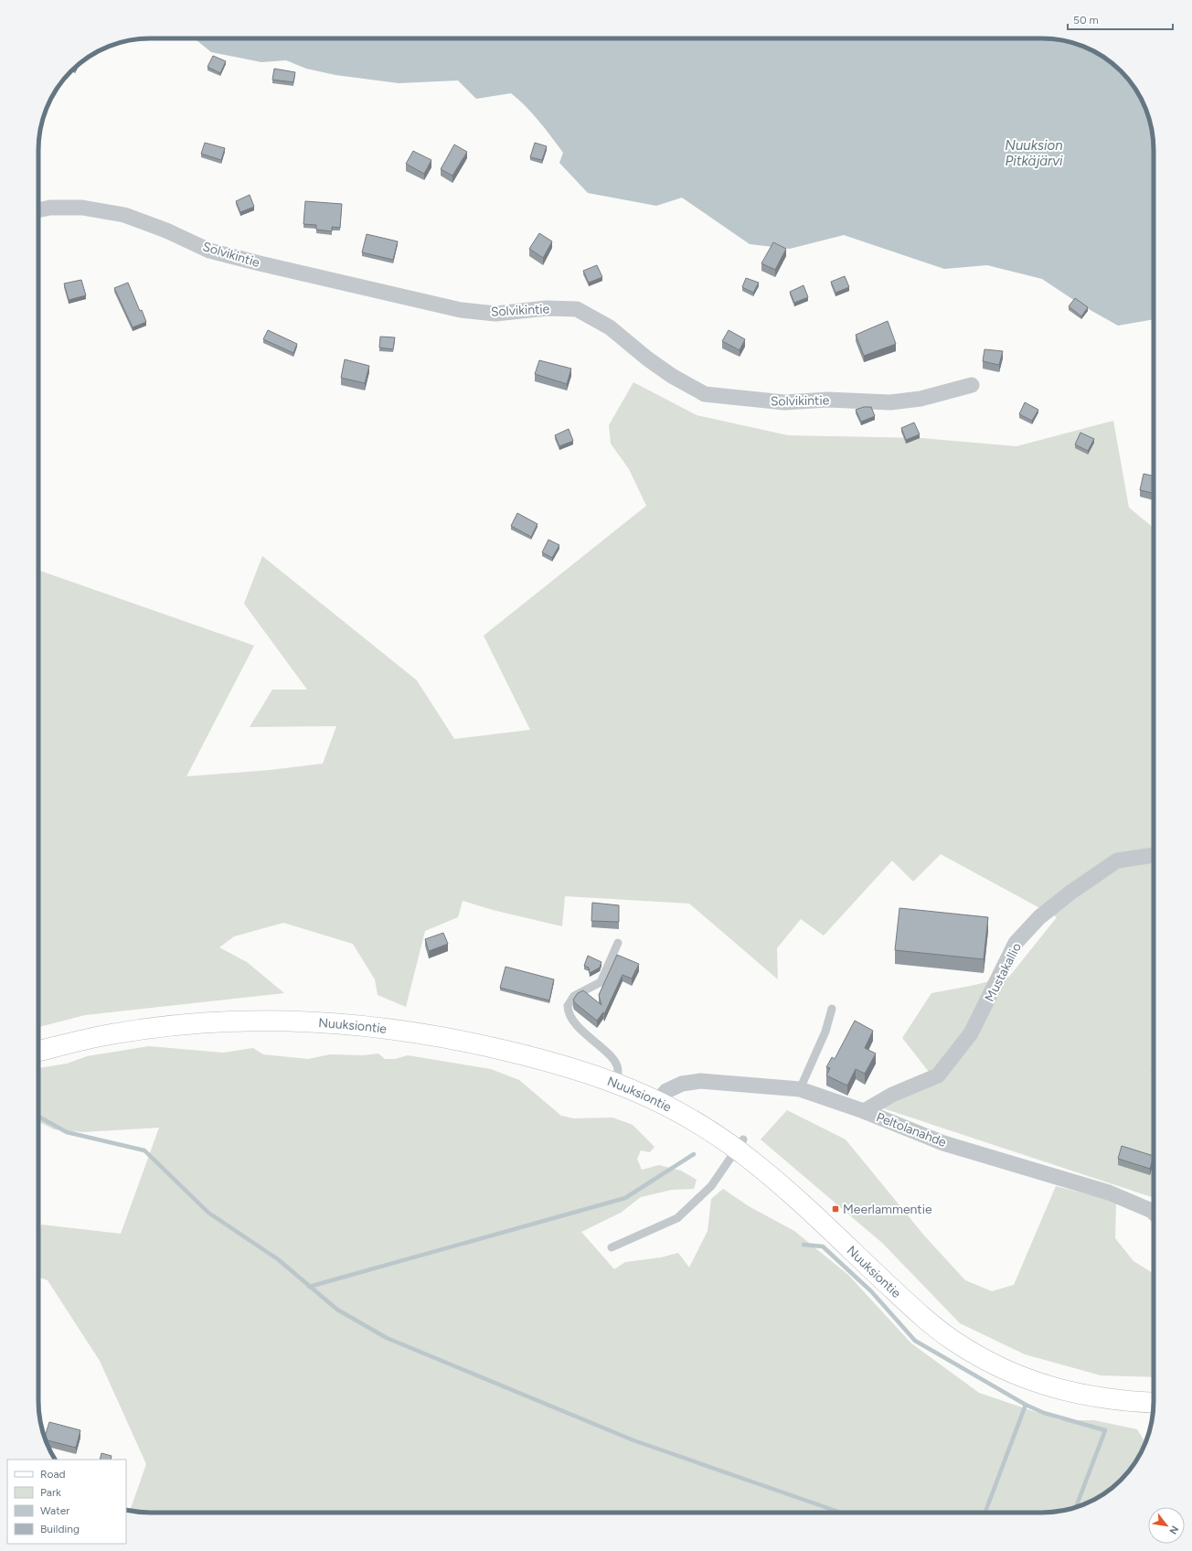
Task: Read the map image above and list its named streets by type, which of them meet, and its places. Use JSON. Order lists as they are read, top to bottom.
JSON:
{
  "streets": {
    "street": [
      "Solvikintie",
      "Mustakallio",
      "Nuuksiontie",
      "Peltolanahde"
    ]
  },
  "crossings": [
    ["Mustakallio", "Peltolanahde"],
    ["Nuuksiontie", "Peltolanahde"]
  ],
  "water": ["Nuuksion Pitkäjärvi"],
  "places": {
    "transit": ["Meerlammentie"]
  },
  "legend": [
    "Road",
    "Park",
    "Water",
    "Building"
  ],
  "scale_bar": "50 m",
  "north": "bottom right"
}
